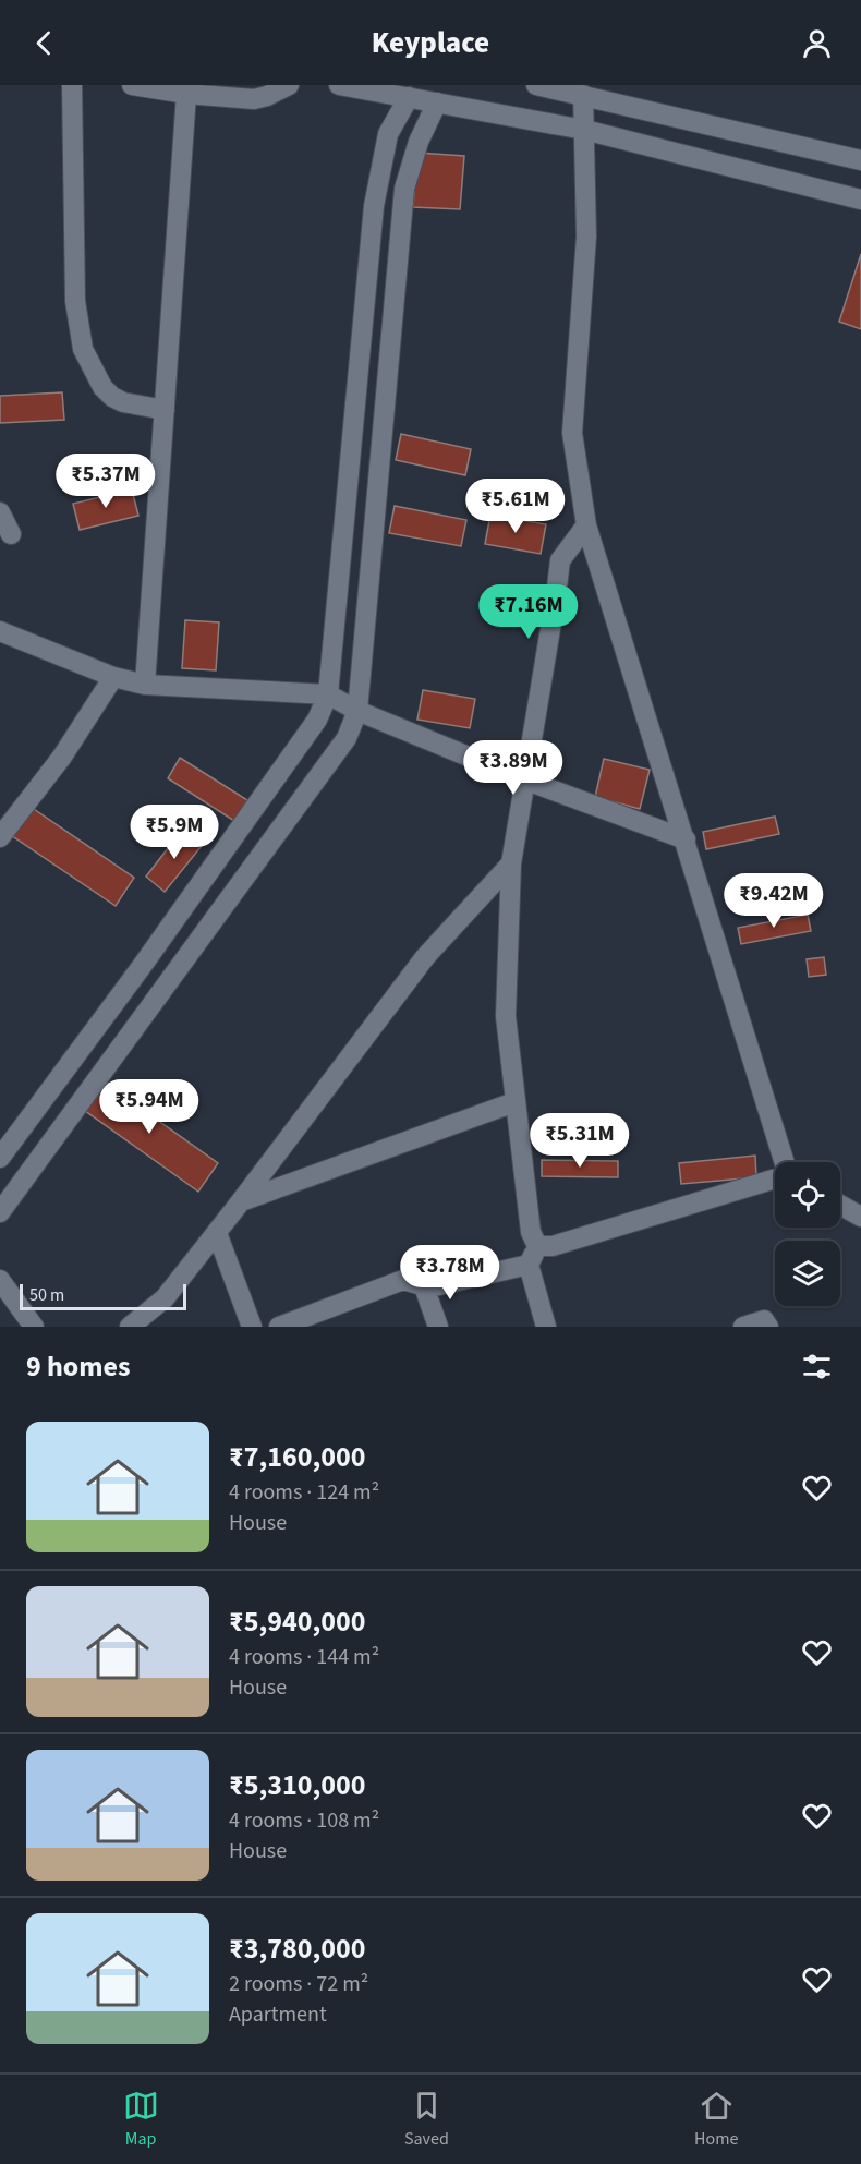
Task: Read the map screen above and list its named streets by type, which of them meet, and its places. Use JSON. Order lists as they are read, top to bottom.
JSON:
{
  "scale_bar": "50 m",
  "page": {
    "header": "Keyplace",
    "price": [
      "₹5.37M",
      "₹5.61M",
      "₹7.16M",
      "₹3.89M",
      "₹5.9M",
      "₹9.42M",
      "₹5.94M",
      "₹5.31M",
      "₹3.78M"
    ],
    "scale": "50 m",
    "heading": "9 homes",
    "list": [
      {
        "name": "₹7,160,000",
        "note": "4 rooms · 124 m² · House"
      },
      {
        "name": "₹5,940,000",
        "note": "4 rooms · 144 m² · House"
      },
      {
        "name": "₹5,310,000",
        "note": "4 rooms · 108 m² · House"
      },
      {
        "name": "₹3,780,000",
        "note": "2 rooms · 72 m² · Apartment"
      }
    ],
    "tabs": ["Map", "Saved", "Home"]
  }
}
